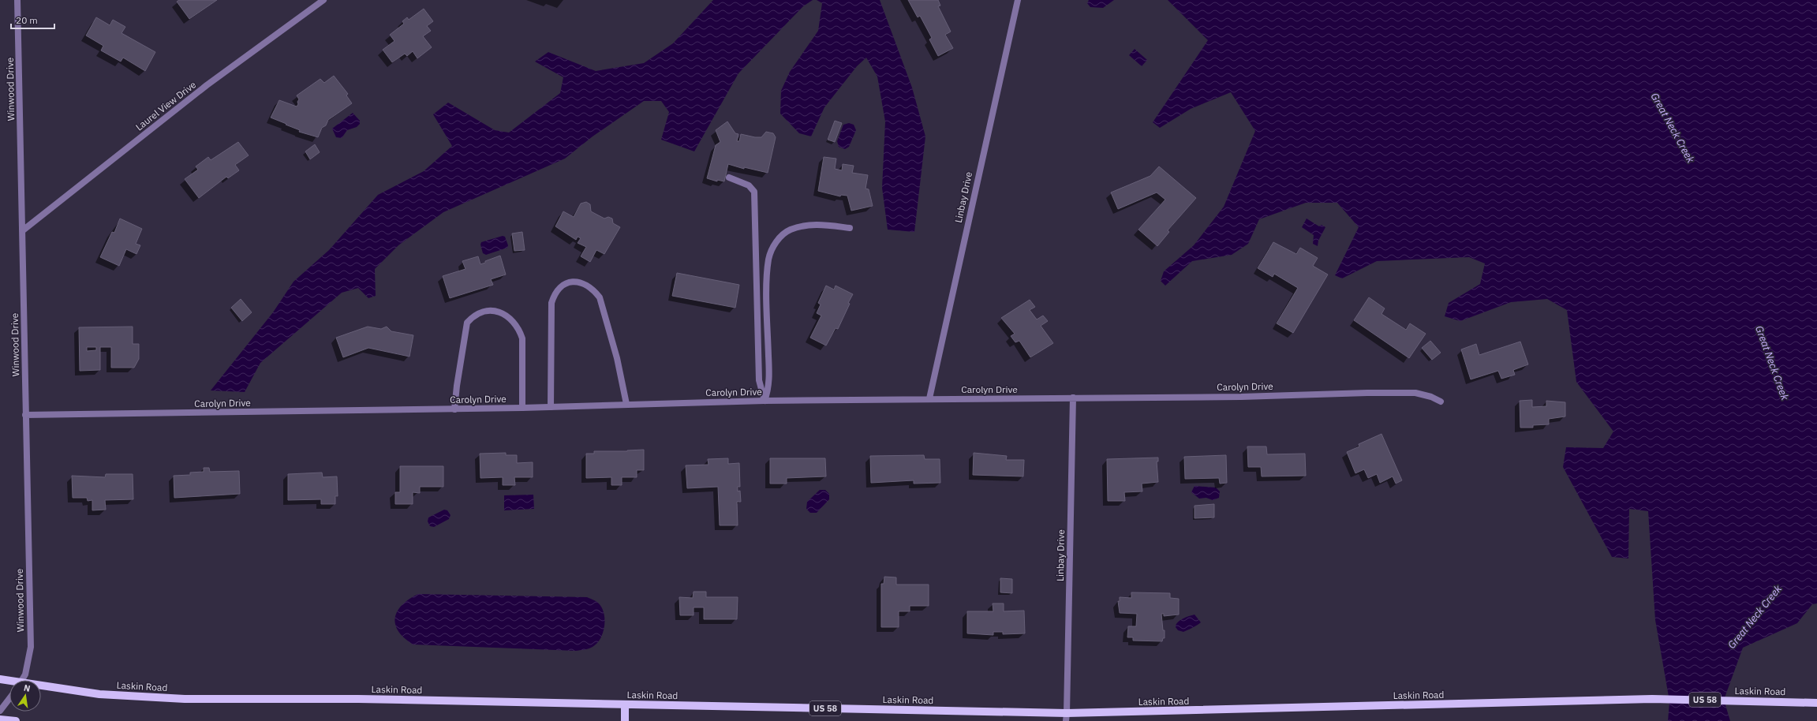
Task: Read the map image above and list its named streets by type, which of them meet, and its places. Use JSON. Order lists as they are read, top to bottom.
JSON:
{
  "streets": {
    "main road": ["Laskin Road", "US 58"],
    "street": [
      "Winwood Drive",
      "Laurel View Drive",
      "Linbay Drive",
      "Carolyn Drive"
    ]
  },
  "crossings": [
    ["Winwood Drive", "Laurel View Drive"],
    ["Winwood Drive", "Carolyn Drive"],
    ["Linbay Drive", "Carolyn Drive"],
    ["Linbay Drive", "Laskin Road"]
  ],
  "water": ["Great Neck Creek"],
  "scale_bar": "20 m",
  "north": "top"
}
